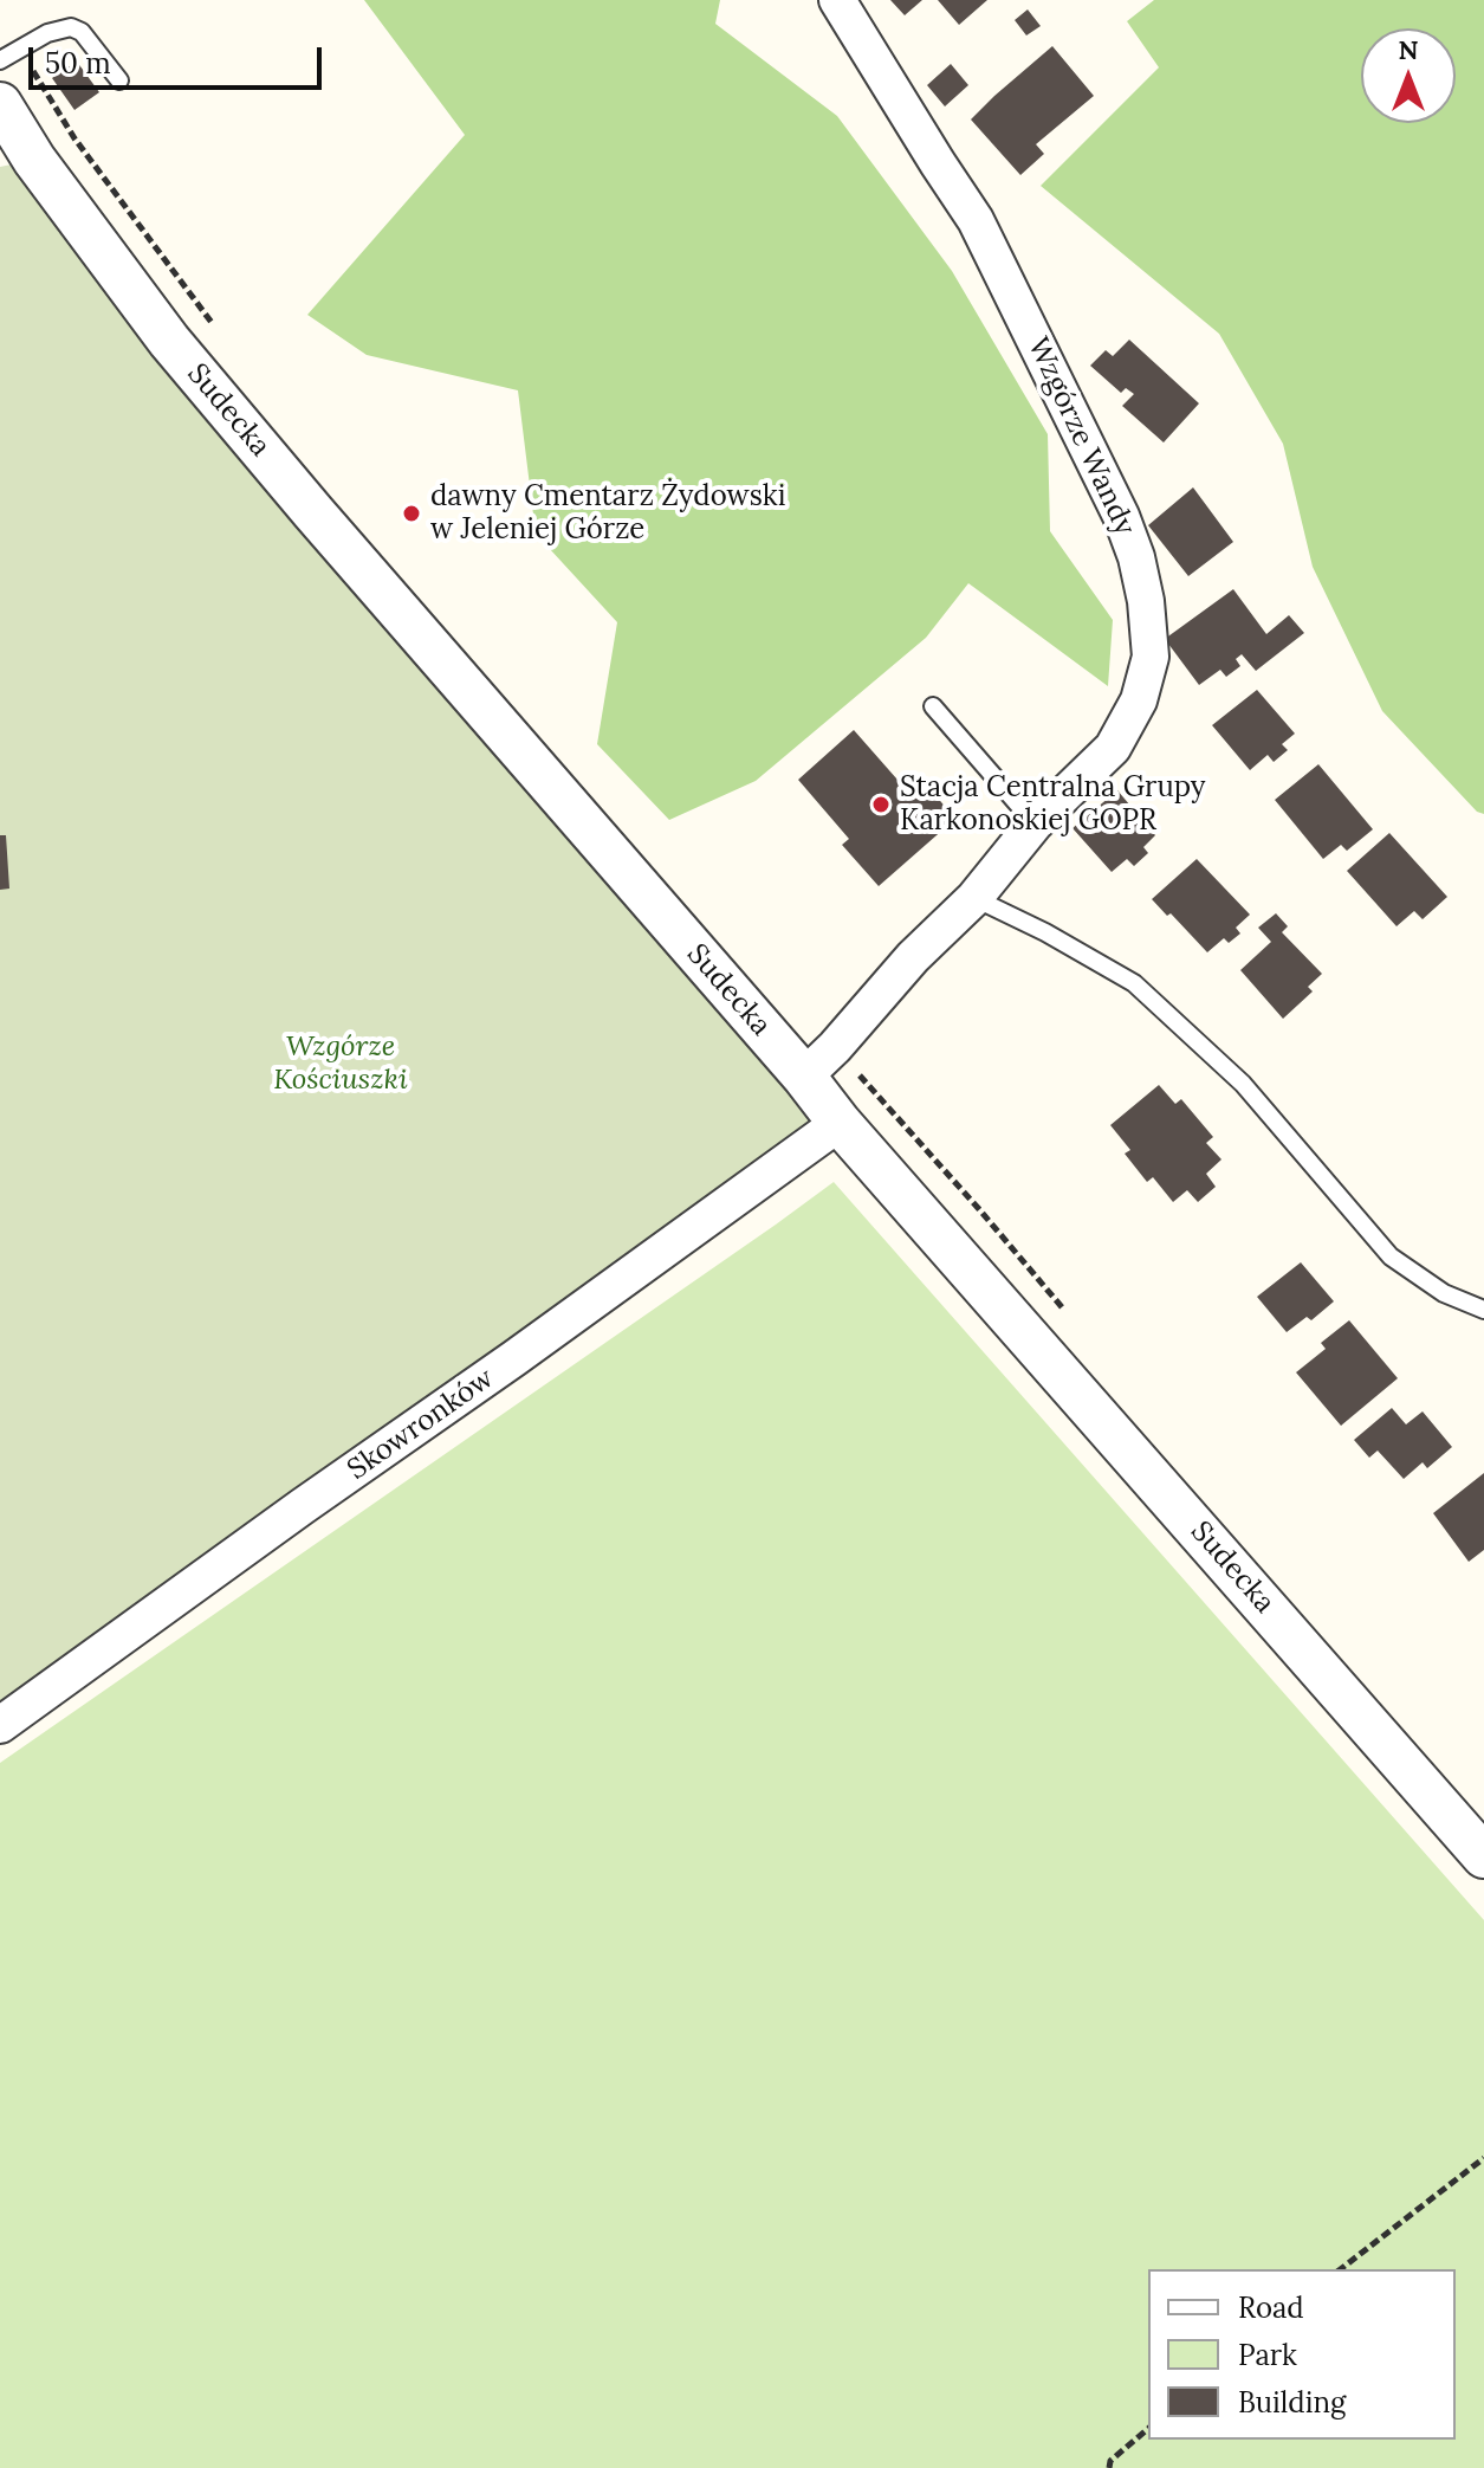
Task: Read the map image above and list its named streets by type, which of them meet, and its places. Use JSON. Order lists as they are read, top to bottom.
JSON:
{
  "streets": {
    "street": ["Sudecka", "Wzgórze Wandy", "Skowronków"]
  },
  "crossings": [
    ["Sudecka", "Wzgórze Wandy"],
    ["Sudecka", "Skowronków"]
  ],
  "parks": ["Wzgórze Kościuszki"],
  "places": ["dawny Cmentarz Żydowski w Jeleniej Górze", "Stacja Centralna Grupy Karkonoskiej GOPR"],
  "legend": ["Road", "Park", "Building"],
  "scale_bar": "50 m",
  "north": "top"
}
